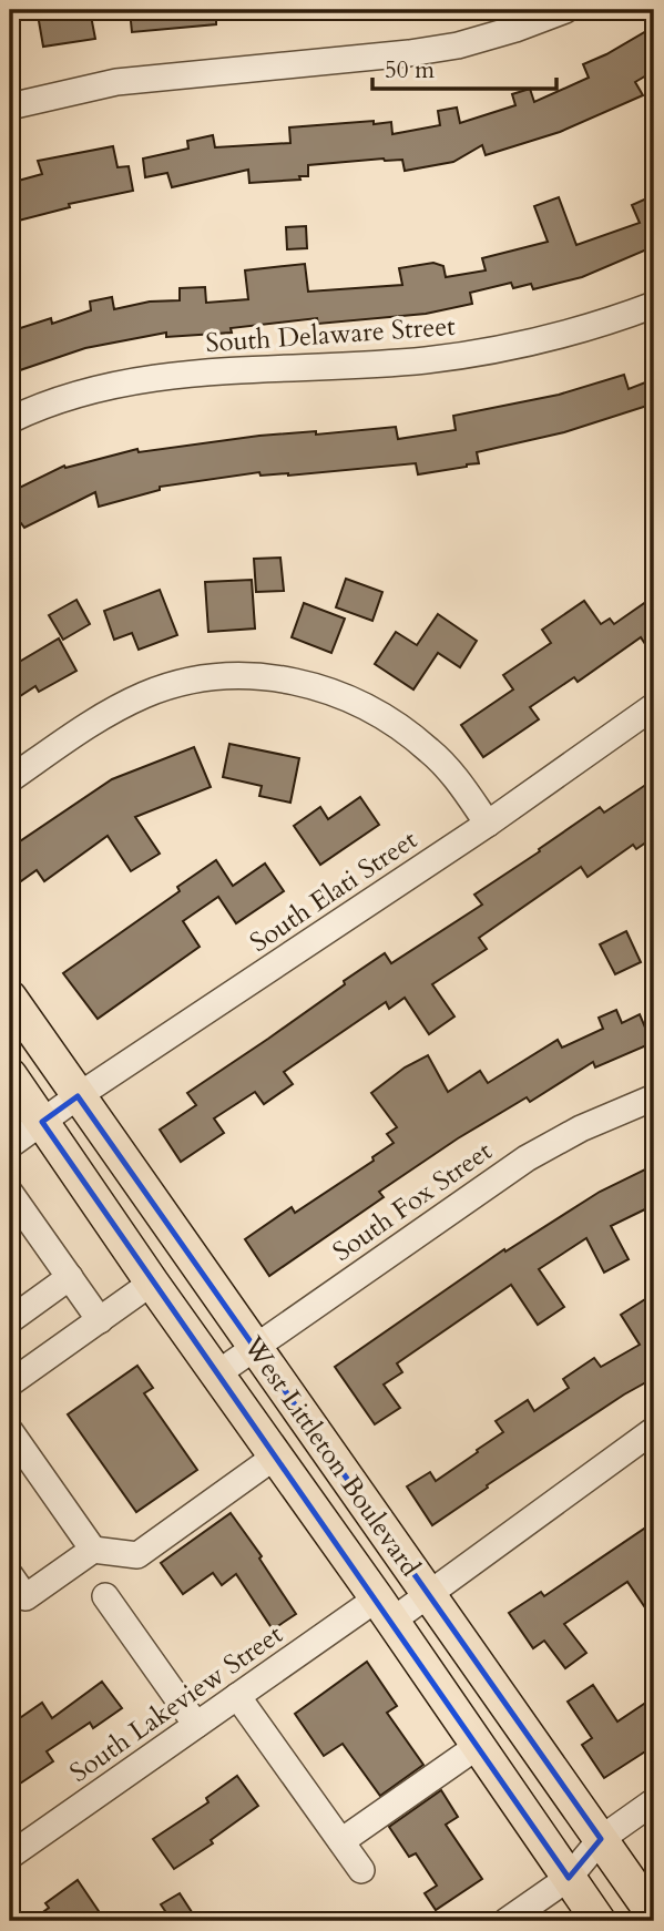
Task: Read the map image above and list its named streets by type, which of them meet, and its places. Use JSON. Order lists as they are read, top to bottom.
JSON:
{
  "streets": {
    "main road": ["West Littleton Boulevard"],
    "street": [
      "South Delaware Street",
      "South Elati Street",
      "South Fox Street",
      "South Lakeview Street"
    ]
  },
  "crossings": [
    ["South Elati Street", "West Littleton Boulevard"],
    ["South Fox Street", "West Littleton Boulevard"],
    ["West Littleton Boulevard", "South Lakeview Street"]
  ],
  "scale_bar": "50 m"
}
